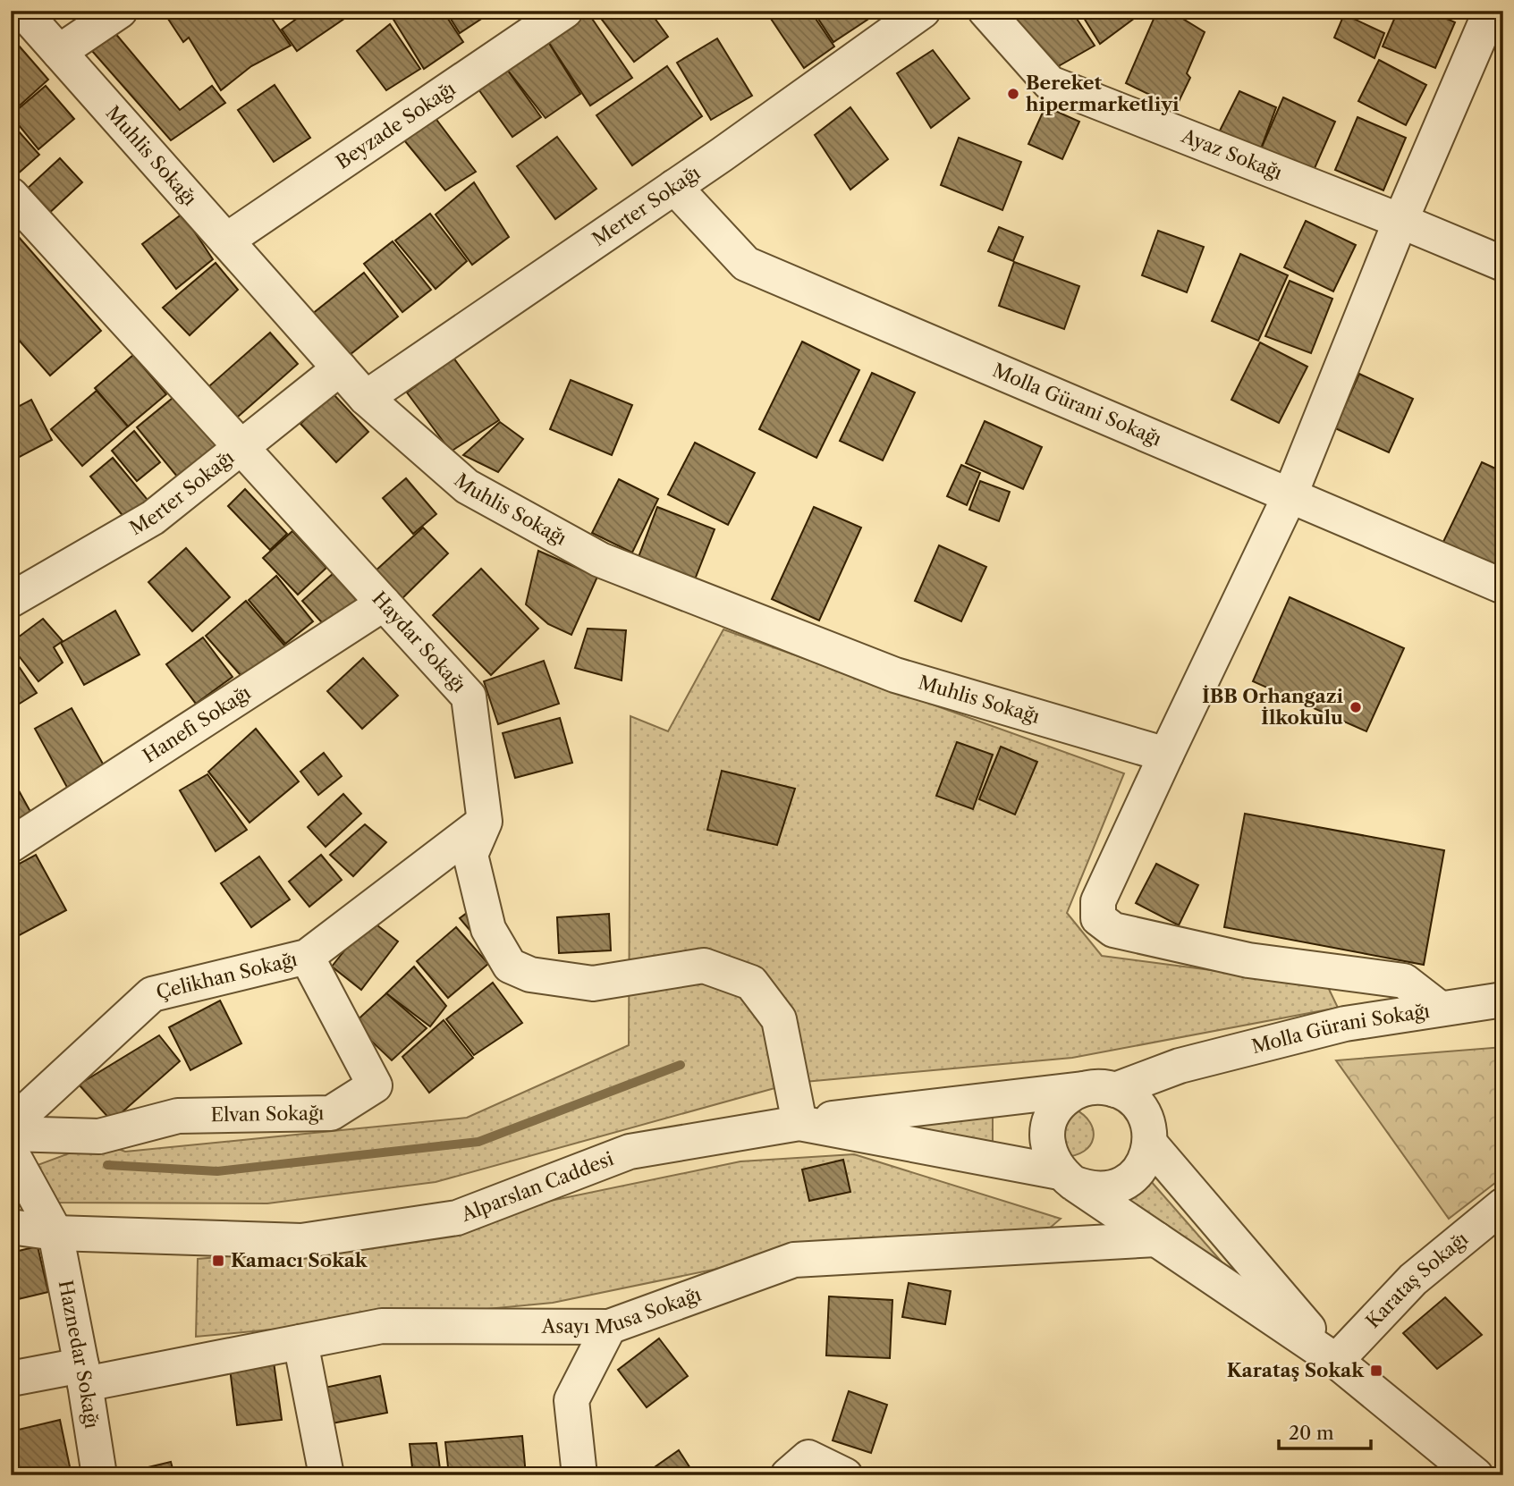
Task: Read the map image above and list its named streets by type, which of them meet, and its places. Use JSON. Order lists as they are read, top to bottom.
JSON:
{
  "streets": {
    "street": [
      "Beyzade Sokağı",
      "Ayaz Sokağı",
      "Muhlis Sokağı",
      "Merter Sokağı",
      "Molla Gürani Sokağı",
      "Haydar Sokağı",
      "Hanefi Sokağı",
      "Çelikhan Sokağı",
      "Elvan Sokağı",
      "Alparslan Caddesi",
      "Karataş Sokağı",
      "Asayı Musa Sokağı",
      "Haznedar Sokağı"
    ]
  },
  "crossings": [
    ["Beyzade Sokağı", "Muhlis Sokağı"],
    ["Muhlis Sokağı", "Merter Sokağı"],
    ["Merter Sokağı", "Molla Gürani Sokağı"],
    ["Merter Sokağı", "Haydar Sokağı"],
    ["Molla Gürani Sokağı", "Alparslan Caddesi"],
    ["Haydar Sokağı", "Hanefi Sokağı"],
    ["Haydar Sokağı", "Çelikhan Sokağı"],
    ["Çelikhan Sokağı", "Elvan Sokağı"],
    ["Alparslan Caddesi", "Haznedar Sokağı"],
    ["Asayı Musa Sokağı", "Haznedar Sokağı"]
  ],
  "places": {
    "other": ["Bereket hipermarketliyi", "İBB Orhangazi İlkokulu"],
    "transit": ["Kamacı Sokak", "Karataş Sokak"]
  },
  "scale_bar": "20 m"
}
